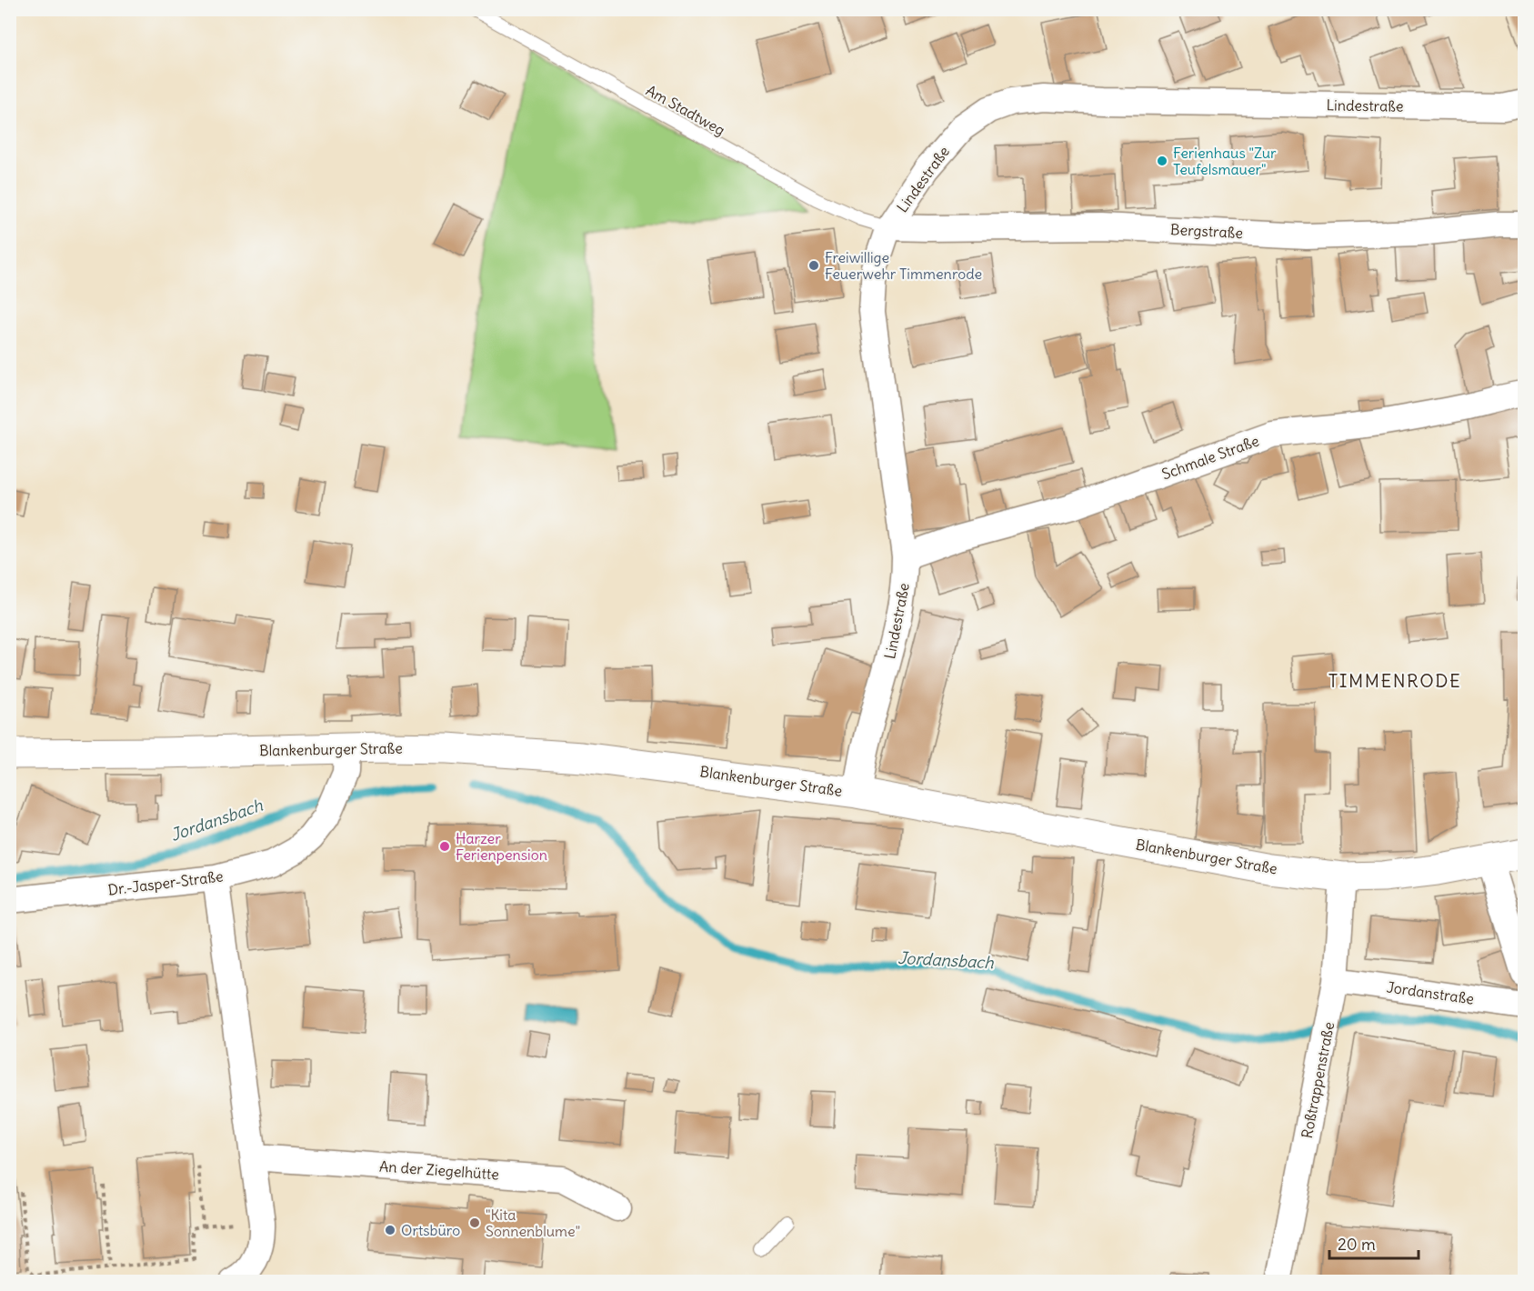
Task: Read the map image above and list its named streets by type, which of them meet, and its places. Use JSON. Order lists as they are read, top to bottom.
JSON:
{
  "streets": {
    "main road": ["Blankenburger Straße"],
    "street": [
      "Lindestraße",
      "Bergstraße",
      "Schmale Straße",
      "Dr.-Jasper-Straße",
      "Jordanstraße",
      "Roßtrappenstraße",
      "An der Ziegelhütte"
    ],
    "lane": ["Am Stadtweg"]
  },
  "crossings": [
    ["Lindestraße", "Am Stadtweg"],
    ["Lindestraße", "Bergstraße"],
    ["Lindestraße", "Schmale Straße"],
    ["Lindestraße", "Blankenburger Straße"],
    ["Am Stadtweg", "Bergstraße"],
    ["Blankenburger Straße", "Dr.-Jasper-Straße"],
    ["Blankenburger Straße", "Roßtrappenstraße"],
    ["Jordanstraße", "Roßtrappenstraße"]
  ],
  "districts": ["TIMMENRODE"],
  "water": ["Jordansbach"],
  "places": [
    "Ferienhaus \"Zur Teufelsmauer\"",
    "Freiwillige Feuerwehr Timmenrode",
    "Harzer Ferienpension",
    "\"Kita Sonnenblume\"",
    "Ortsbüro"
  ],
  "scale_bar": "20 m"
}
